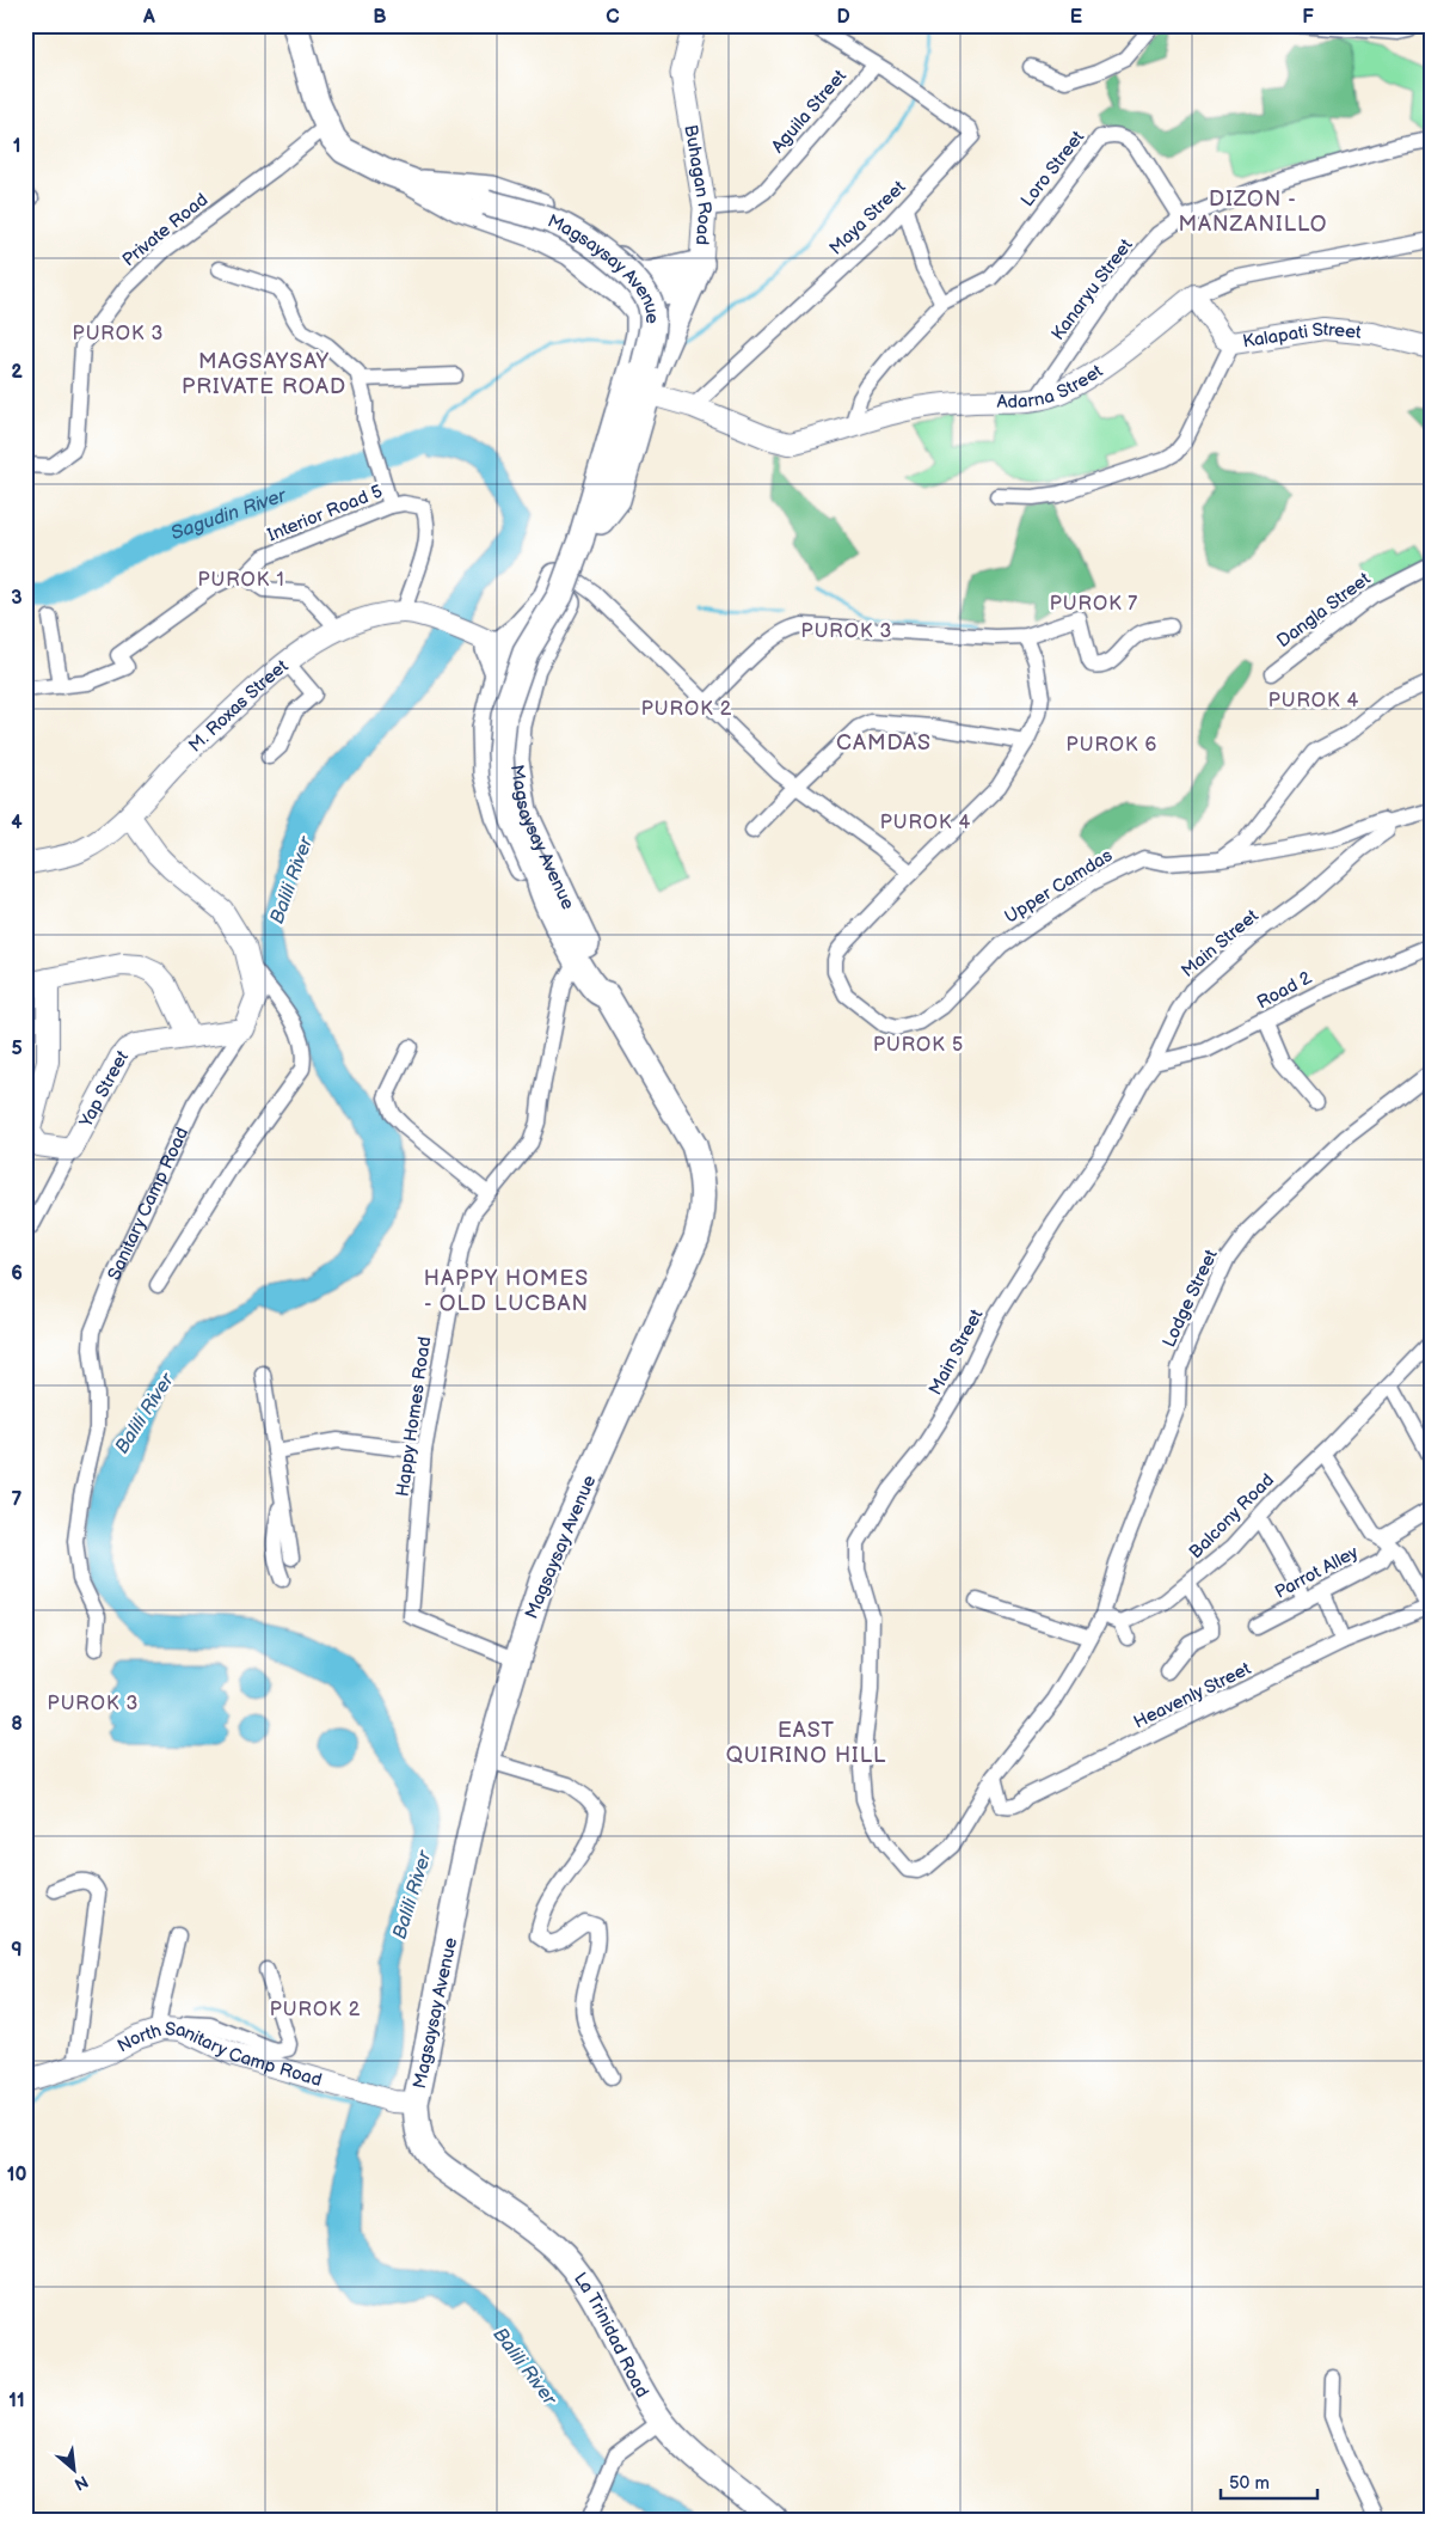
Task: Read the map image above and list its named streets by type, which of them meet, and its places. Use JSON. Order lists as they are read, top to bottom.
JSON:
{
  "streets": {
    "highway": ["Buhagan Road", "Magsaysay Avenue", "La Trinidad Road"],
    "street": [
      "Aguila Street",
      "Loro Street",
      "Maya Street",
      "Private Road",
      "Kanaryu Street",
      "Kalapati Street",
      "Adarna Street",
      "Interior Road 5",
      "Dangla Street",
      "M. Roxas Street",
      "Upper Camdas",
      "Main Street",
      "Road 2",
      "Yap Street",
      "Sanitary Camp Road",
      "Lodge Street",
      "Happy Homes Road",
      "Balcony Road",
      "Parrot Alley",
      "Heavenly Street",
      "North Sanitary Camp Road"
    ]
  },
  "crossings": [
    ["Aguila Street", "Buhagan Road"],
    ["Aguila Street", "Maya Street"],
    ["Loro Street", "Kanaryu Street"],
    ["Loro Street", "Adarna Street"],
    ["Buhagan Road", "Magsaysay Avenue"],
    ["Buhagan Road", "Adarna Street"],
    ["Maya Street", "Adarna Street"],
    ["Private Road", "Magsaysay Avenue"],
    ["Magsaysay Avenue", "Adarna Street"],
    ["Magsaysay Avenue", "M. Roxas Street"],
    ["Magsaysay Avenue", "Happy Homes Road"],
    ["Magsaysay Avenue", "North Sanitary Camp Road"],
    ["Magsaysay Avenue", "La Trinidad Road"],
    ["Kanaryu Street", "Adarna Street"],
    ["Kalapati Street", "Adarna Street"],
    ["Interior Road 5", "M. Roxas Street"],
    ["M. Roxas Street", "Sanitary Camp Road"],
    ["Upper Camdas", "Main Street"],
    ["Main Street", "Road 2"],
    ["Main Street", "Heavenly Street"],
    ["Yap Street", "Sanitary Camp Road"]
  ],
  "districts": [
    "DIZON - MANZANILLO",
    "PUROK 3",
    "MAGSAYSAY PRIVATE ROAD",
    "PUROK 1",
    "PUROK 7",
    "PUROK 3",
    "PUROK 4",
    "PUROK 2",
    "CAMDAS",
    "PUROK 6",
    "PUROK 4",
    "PUROK 5",
    "HAPPY HOMES - OLD LUCBAN",
    "PUROK 3",
    "EAST QUIRINO HILL",
    "PUROK 2"
  ],
  "water": ["Sagudin River", "Balili River"],
  "scale_bar": "50 m",
  "north": "bottom right",
  "grid": {
    "columns": [
      "A",
      "B",
      "C",
      "D",
      "E",
      "F"
    ],
    "rows": [
      "1",
      "2",
      "3",
      "4",
      "5",
      "6",
      "7",
      "8",
      "9",
      "10",
      "11"
    ]
  }
}
